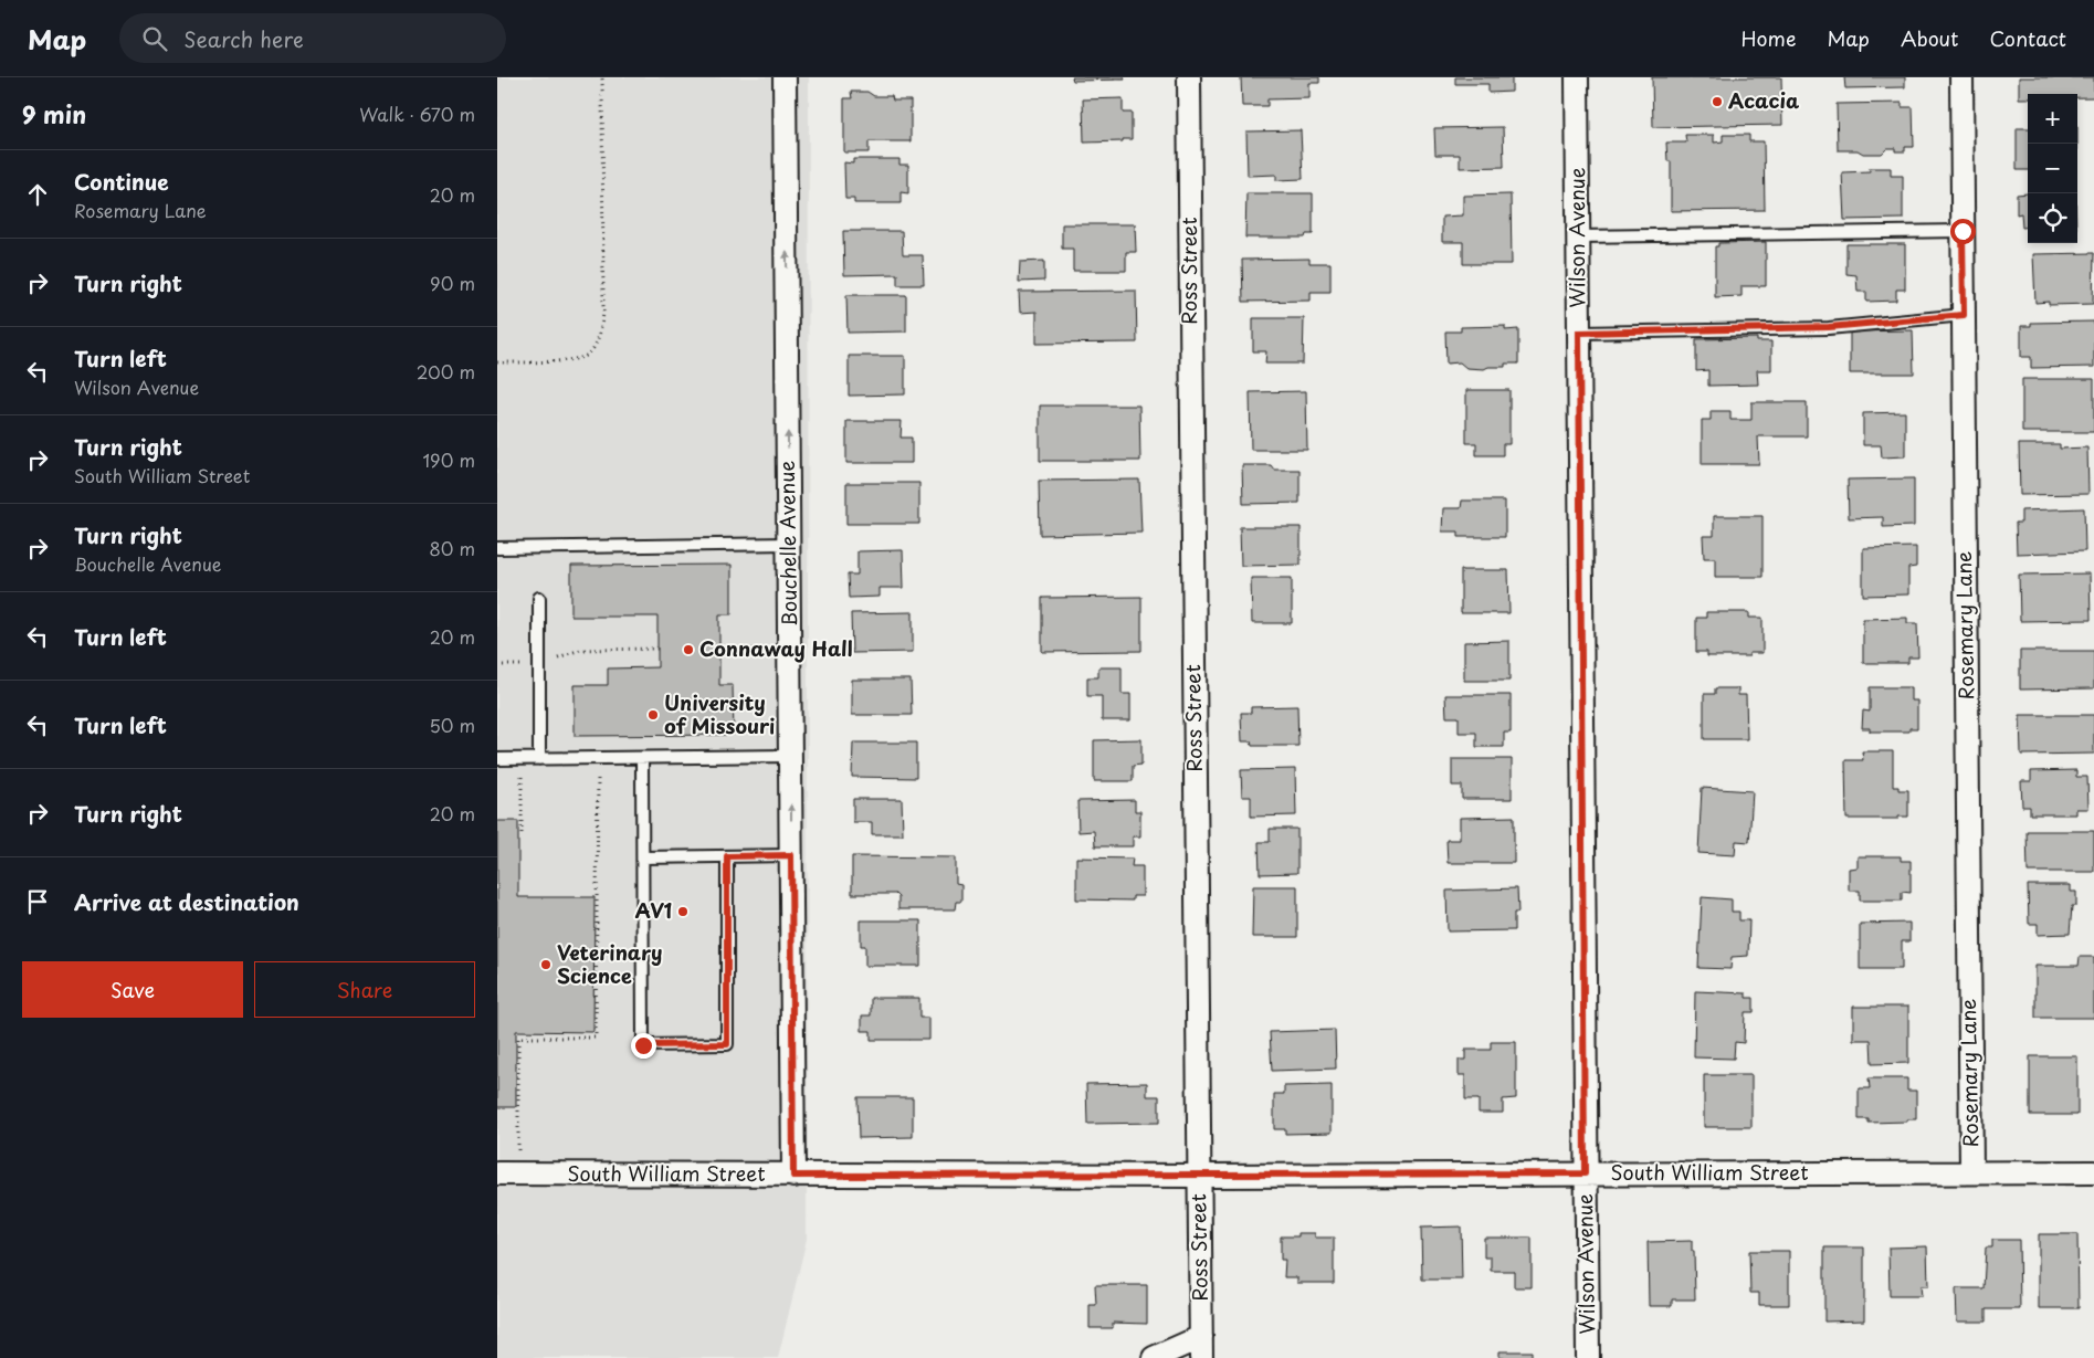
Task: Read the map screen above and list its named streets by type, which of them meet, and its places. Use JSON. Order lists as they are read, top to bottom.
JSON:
{
  "streets": {
    "street": [
      "Wilson Avenue",
      "Ross Street",
      "Bouchelle Avenue",
      "Rosemary Lane",
      "South William Street"
    ]
  },
  "crossings": [
    ["Wilson Avenue", "South William Street"],
    ["Ross Street", "South William Street"],
    ["Bouchelle Avenue", "South William Street"],
    ["Rosemary Lane", "South William Street"]
  ],
  "one_way": ["Bouchelle Avenue"],
  "places": [
    "Acacia",
    "Connaway Hall",
    "University of Missouri",
    "AV1",
    "Veterinary Science"
  ],
  "page": {
    "header": "Map",
    "search": "Search here",
    "nav": [
      "Home",
      "Map",
      "About",
      "Contact"
    ],
    "heading": ["9 min", "Walk · 670 m"],
    "map_buttons": ["+", "−"],
    "list": [
      ["Continue", "Rosemary Lane", "20 m"],
      ["Turn right", "90 m"],
      ["Turn left", "Wilson Avenue", "200 m"],
      ["Turn right", "South William Street", "190 m"],
      ["Turn right", "Bouchelle Avenue", "80 m"],
      ["Turn left", "20 m"],
      ["Turn left", "50 m"],
      ["Turn right", "20 m"],
      "Arrive at destination"
    ],
    "buttons": ["Save", "Share"]
  }
}
